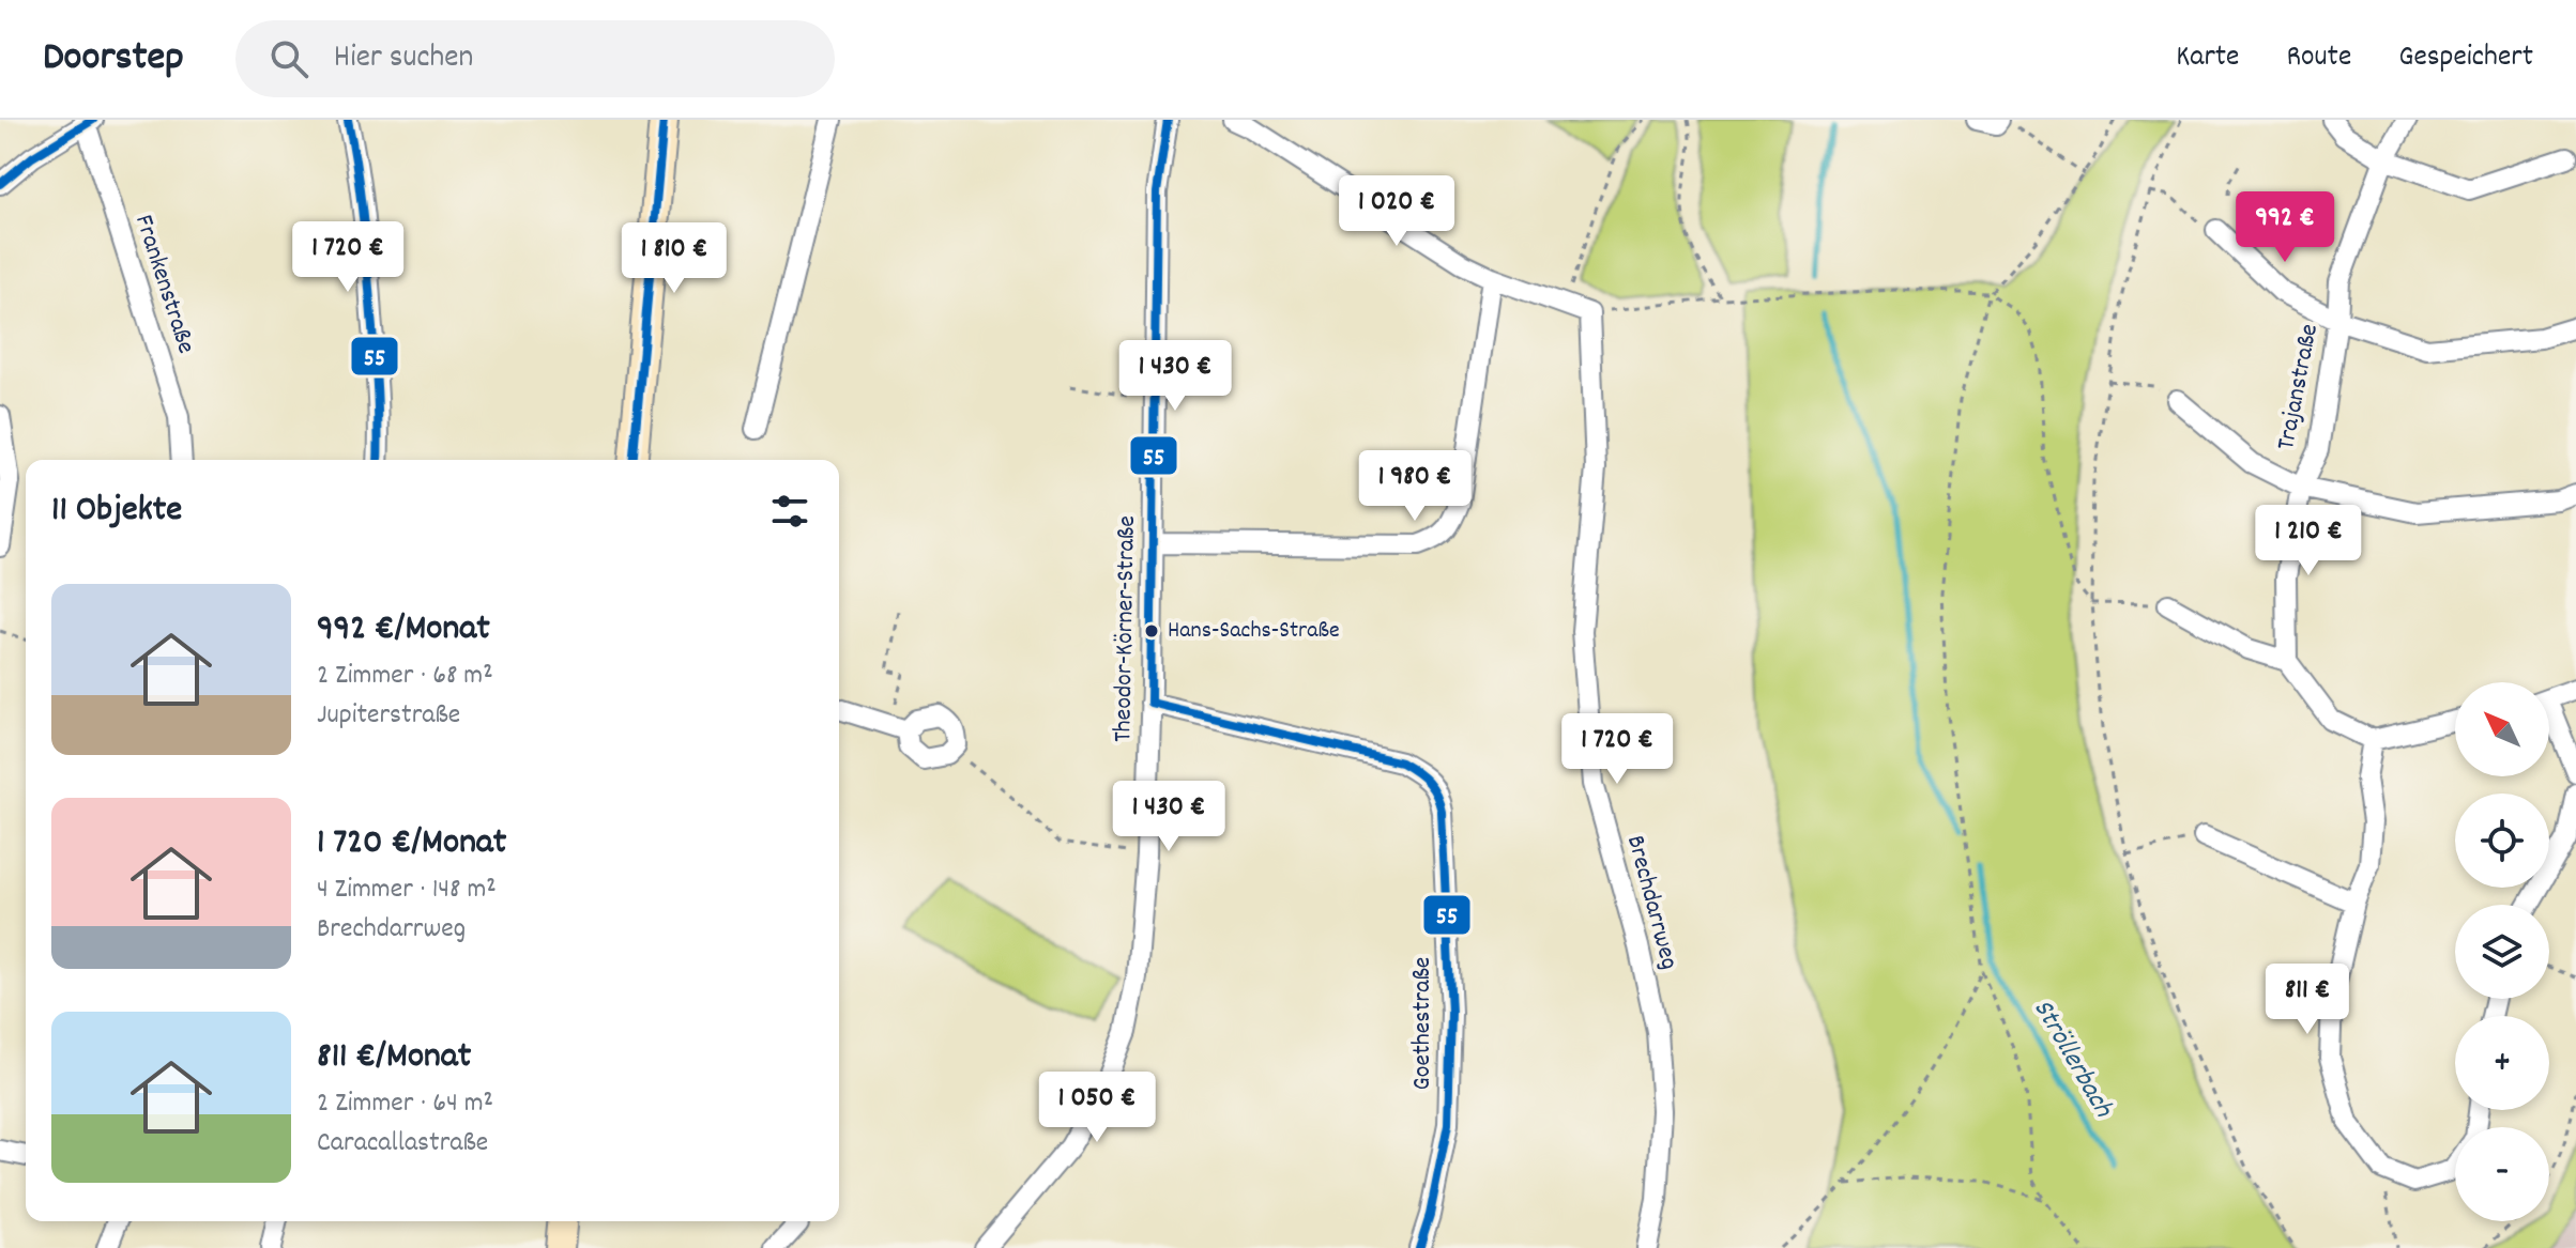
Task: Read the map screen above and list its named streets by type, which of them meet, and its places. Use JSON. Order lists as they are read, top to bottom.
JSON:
{
  "streets": {
    "street": [
      "Frankenstraße",
      "Trajanstraße",
      "Theodor-Körner-Straße",
      "Brechdarrweg",
      "Goethestraße"
    ]
  },
  "crossings": [
    ["Theodor-Körner-Straße", "Goethestraße"]
  ],
  "water": ["Ströllerbach"],
  "places": ["Hans-Sachs-Straße"],
  "lines": ["transit line 55"],
  "north": "top left",
  "page": {
    "header": "Doorstep",
    "search": "Hier suchen",
    "nav": ["Karte", "Route", "Gespeichert"],
    "price": [
      "1 020 €",
      "992 €",
      "1 720 €",
      "1 810 €",
      "1 430 €",
      "1 980 €",
      "1 210 €",
      "1 720 €",
      "1 430 €",
      "811 €",
      "1 050 €"
    ],
    "heading": "11 Objekte",
    "list": [
      {
        "name": "992 €/Monat",
        "note": "2 Zimmer · 68 m² · Jupiterstraße"
      },
      {
        "name": "1 720 €/Monat",
        "note": "4 Zimmer · 148 m² · Brechdarrweg"
      },
      {
        "name": "811 €/Monat",
        "note": "2 Zimmer · 64 m² · Caracallastraße"
      }
    ],
    "map_buttons": ["+", "−"]
  }
}
